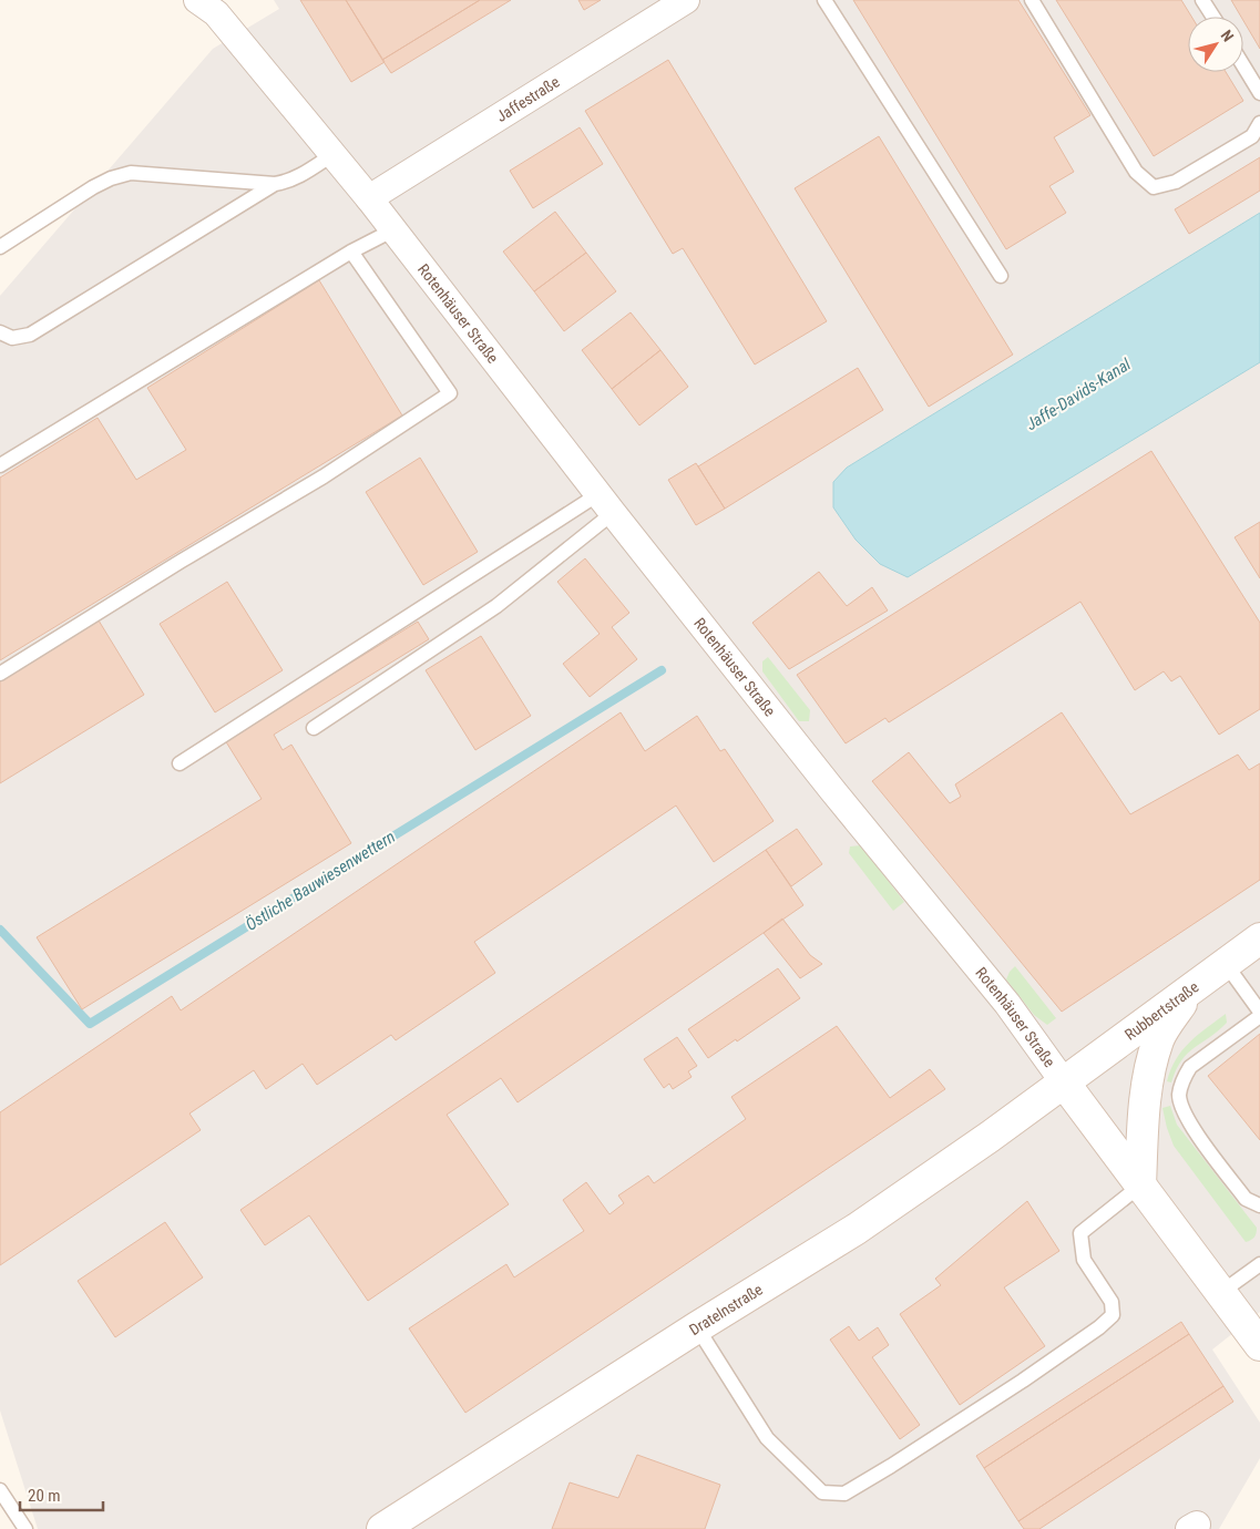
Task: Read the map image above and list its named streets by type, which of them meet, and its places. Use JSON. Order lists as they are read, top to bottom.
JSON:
{
  "streets": {
    "main road": ["Rotenhäuser Straße", "Rubbertstraße", "Dratelnstraße"],
    "street": ["Jaffestraße"]
  },
  "crossings": [
    ["Jaffestraße", "Rotenhäuser Straße"],
    ["Rotenhäuser Straße", "Rubbertstraße"],
    ["Rotenhäuser Straße", "Dratelnstraße"],
    ["Rubbertstraße", "Dratelnstraße"]
  ],
  "water": ["Jaffe-Davids-Kanal", "Östliche Bauwiesenwettern"],
  "scale_bar": "20 m",
  "north": "top right"
}
